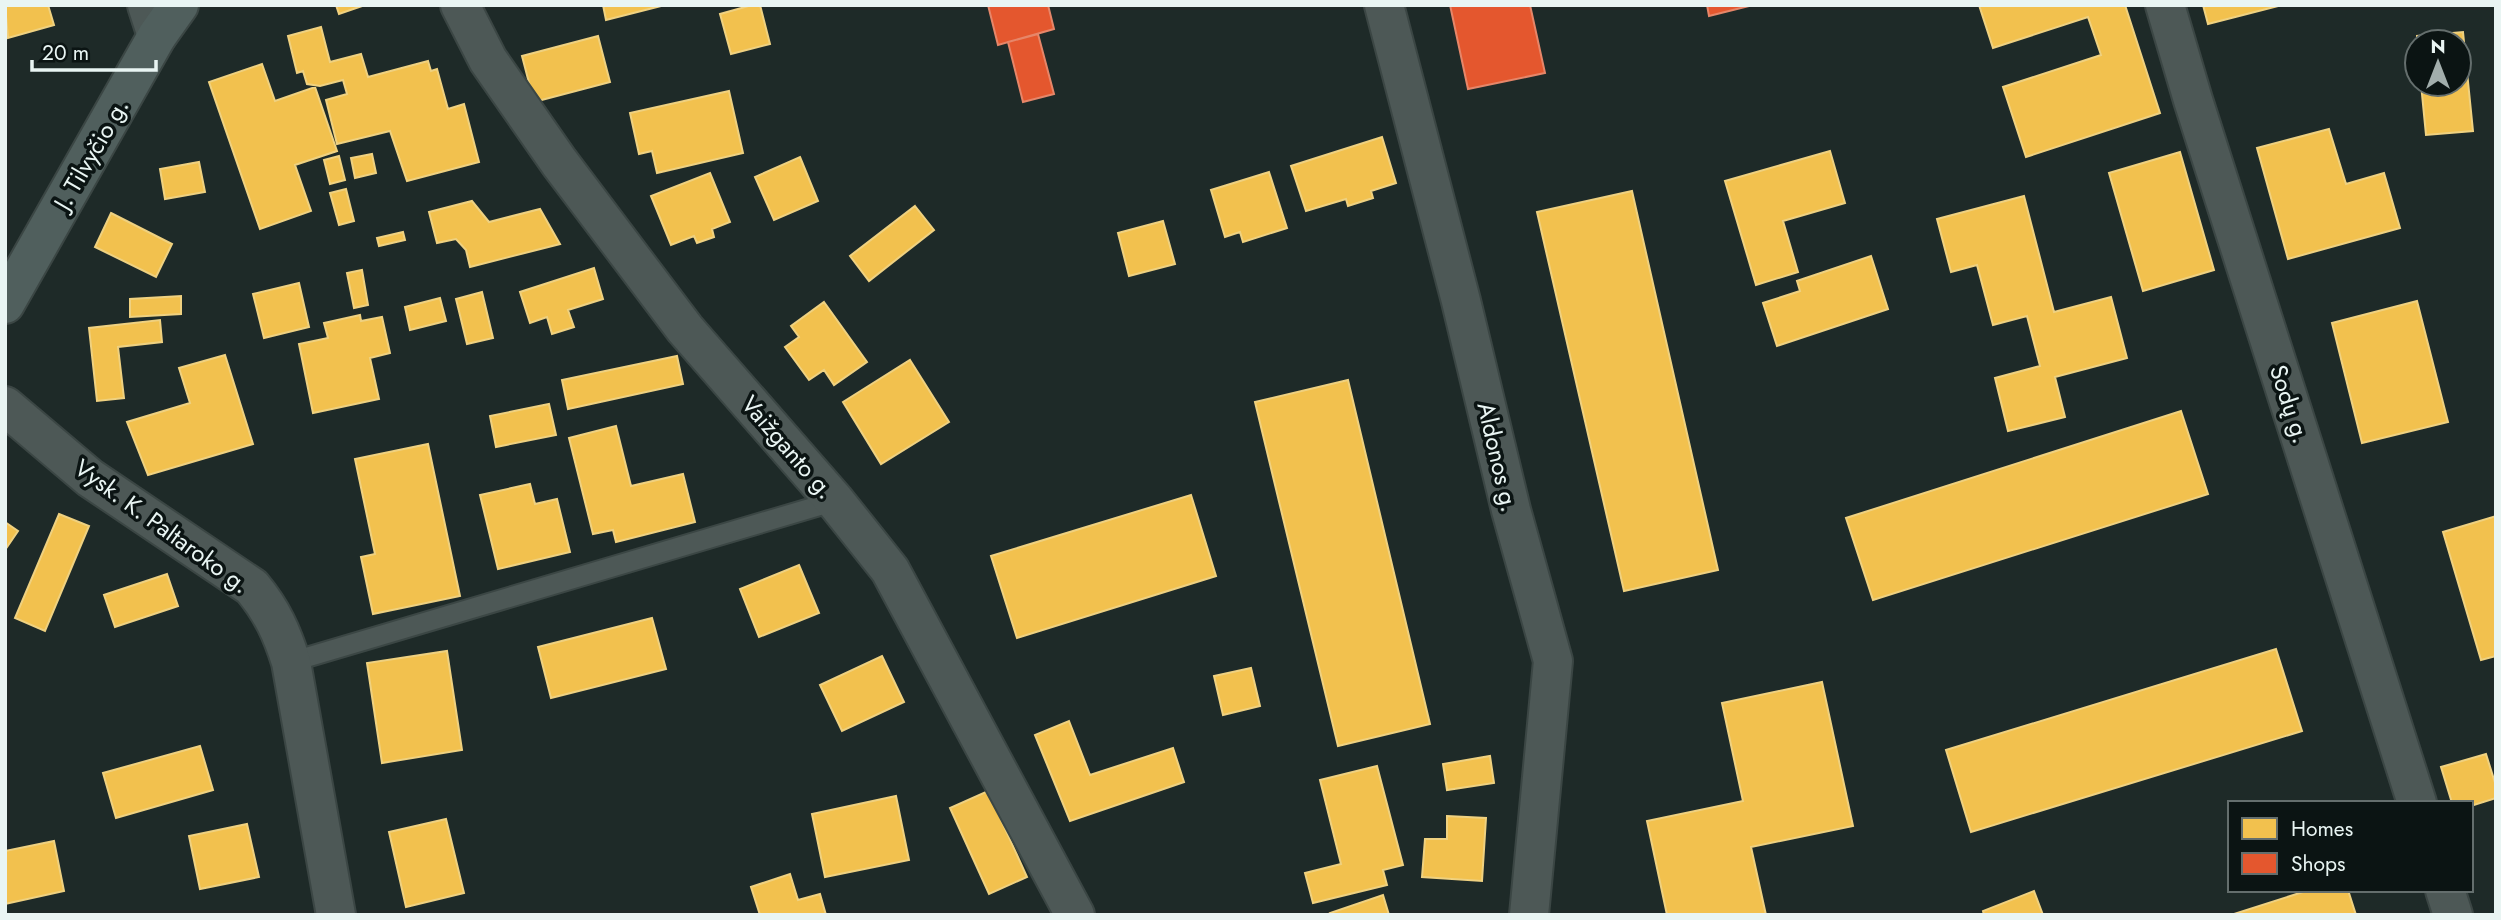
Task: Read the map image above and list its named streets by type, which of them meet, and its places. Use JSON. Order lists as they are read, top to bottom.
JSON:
{
  "streets": {
    "main road": ["J. Tilvyčio g."],
    "street": [
      "Sodų g.",
      "Vaižganto g.",
      "Aldonos g.",
      "Vysk. K. Paltaroko g."
    ]
  },
  "legend": ["Homes", "Shops"],
  "scale_bar": "20 m",
  "north": "top"
}
